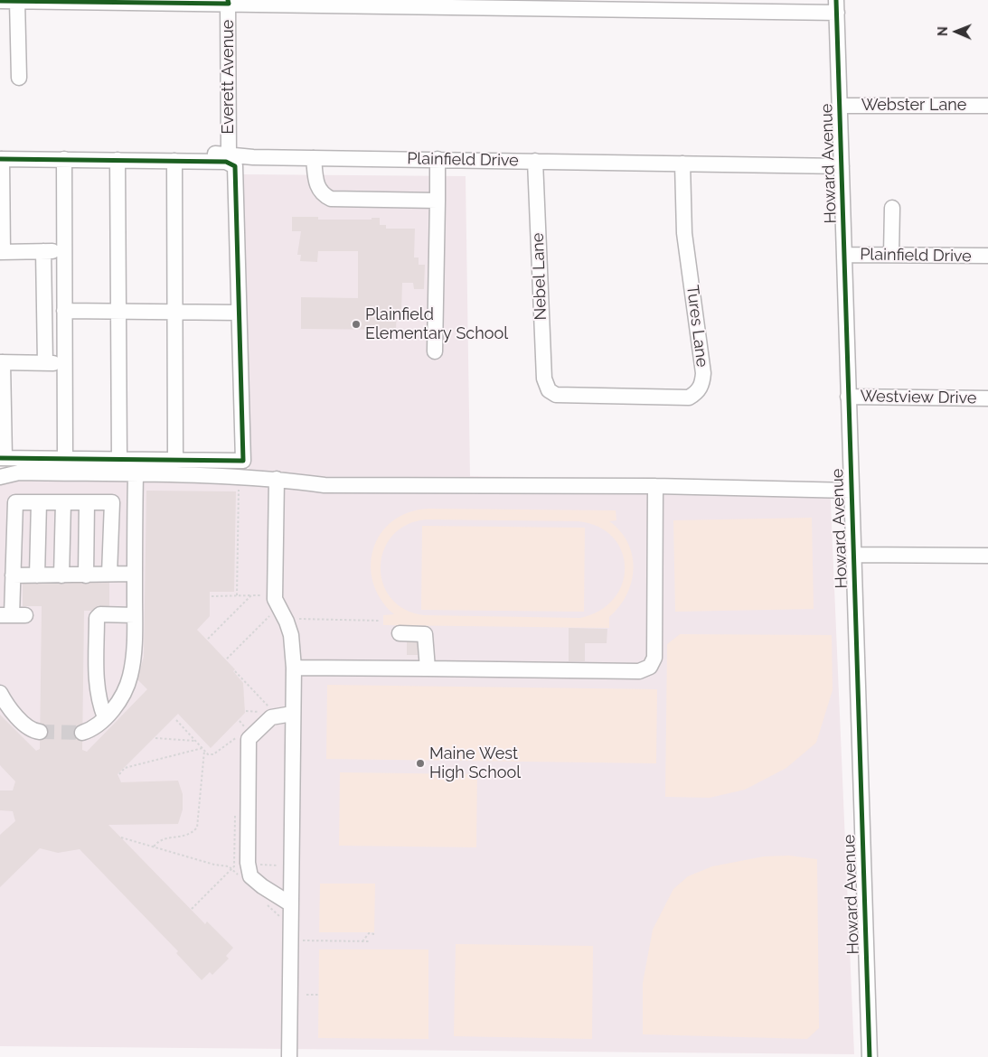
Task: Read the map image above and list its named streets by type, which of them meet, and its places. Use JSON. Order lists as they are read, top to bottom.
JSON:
{
  "streets": {
    "street": [
      "Everett Avenue",
      "Webster Lane",
      "Plainfield Drive",
      "Howard Avenue",
      "Nebel Lane",
      "Tures Lane",
      "Westview Drive"
    ]
  },
  "crossings": [
    ["Everett Avenue", "Plainfield Drive"],
    ["Webster Lane", "Howard Avenue"],
    ["Plainfield Drive", "Howard Avenue"],
    ["Plainfield Drive", "Nebel Lane"],
    ["Plainfield Drive", "Tures Lane"],
    ["Howard Avenue", "Westview Drive"],
    ["Nebel Lane", "Tures Lane"]
  ],
  "places": ["Plainfield Elementary School", "Maine West High School"],
  "north": "left"
}
